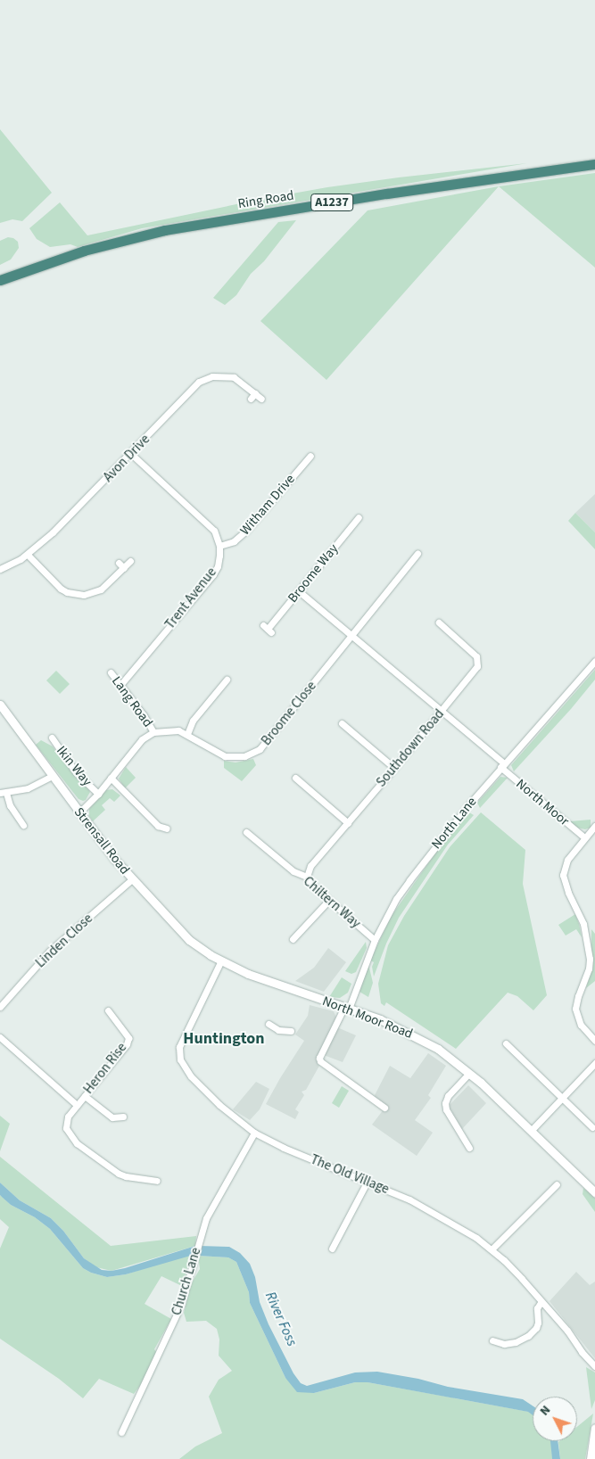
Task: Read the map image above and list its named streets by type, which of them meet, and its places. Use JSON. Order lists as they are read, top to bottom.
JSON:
{
  "streets": {
    "highway": ["Ring Road", "A1237"],
    "street": [
      "Avon Drive",
      "Witham Drive",
      "Broome Way",
      "Trent Avenue",
      "Lang Road",
      "Broome Close",
      "Southdown Road",
      "Ikin Way",
      "North Moor",
      "North Lane",
      "Strensall Road",
      "Chiltern Way",
      "Linden Close",
      "North Moor Road",
      "Heron Rise",
      "The Old Village",
      "Church Lane"
    ]
  },
  "crossings": [
    ["Witham Drive", "Trent Avenue"],
    ["Trent Avenue", "Lang Road"],
    ["Lang Road", "Broome Close"],
    ["Broome Close", "North Moor"],
    ["Southdown Road", "North Moor"],
    ["Southdown Road", "Chiltern Way"],
    ["North Moor", "North Lane"],
    ["North Lane", "Chiltern Way"],
    ["North Lane", "North Moor Road"],
    ["Strensall Road", "Linden Close"],
    ["Strensall Road", "North Moor Road"],
    ["Strensall Road", "The Old Village"],
    ["North Moor Road", "The Old Village"],
    ["The Old Village", "Church Lane"]
  ],
  "districts": ["Huntington"],
  "water": ["River Foss"],
  "north": "top left"
}
